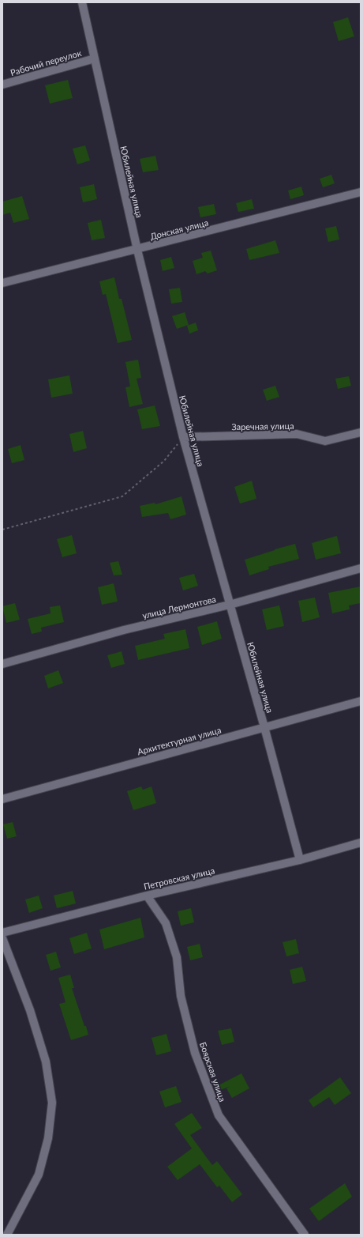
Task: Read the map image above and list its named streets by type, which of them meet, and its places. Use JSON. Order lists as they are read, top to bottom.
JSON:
{
  "streets": {
    "street": [
      "Рабочий переулок",
      "Юбилейная улица",
      "Донская улица",
      "Заречная улица",
      "улица Лермонтова",
      "Архитектурная улица",
      "Петровская улица",
      "Боярская улица"
    ]
  },
  "crossings": [
    ["Рабочий переулок", "Юбилейная улица"],
    ["Юбилейная улица", "Донская улица"],
    ["Юбилейная улица", "Заречная улица"],
    ["Юбилейная улица", "улица Лермонтова"],
    ["Юбилейная улица", "Архитектурная улица"],
    ["Юбилейная улица", "Петровская улица"],
    ["Петровская улица", "Боярская улица"]
  ]
}
